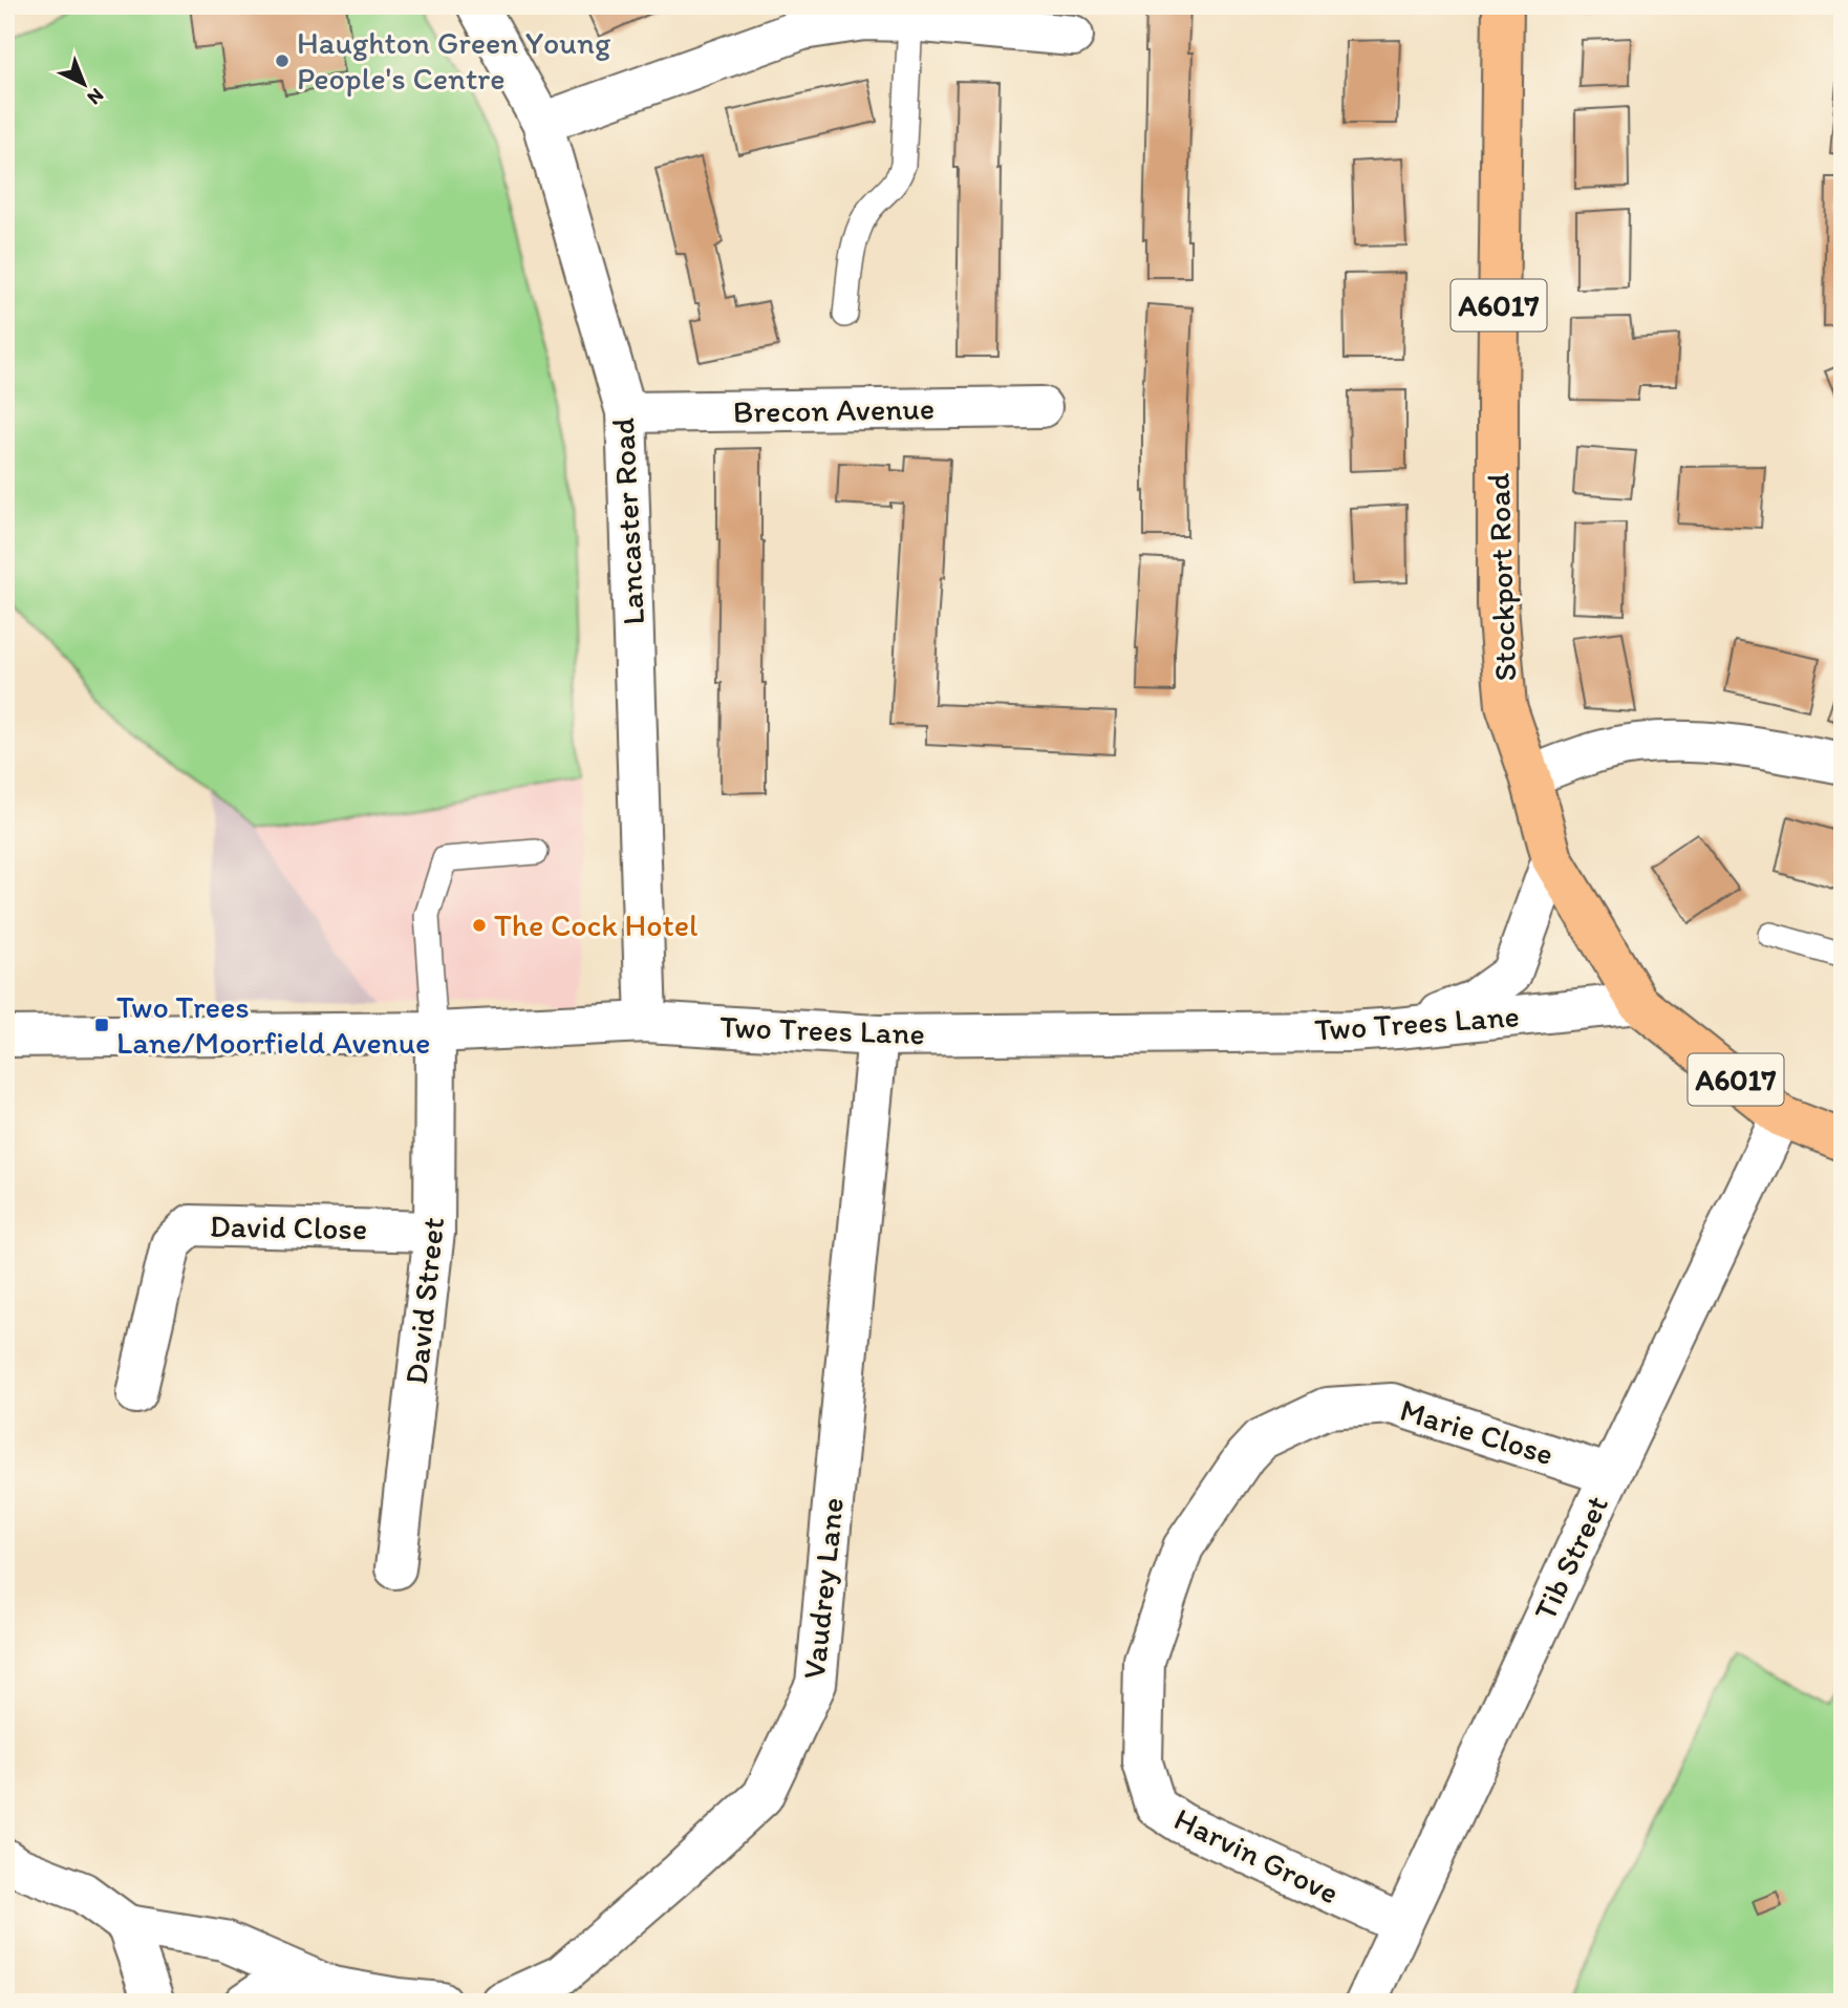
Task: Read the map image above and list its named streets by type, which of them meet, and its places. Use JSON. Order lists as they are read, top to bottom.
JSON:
{
  "streets": {
    "highway": ["A6017", "Stockport Road"],
    "street": [
      "Brecon Avenue",
      "Lancaster Road",
      "Two Trees Lane",
      "David Close",
      "David Street",
      "Marie Close",
      "Tib Street",
      "Vaudrey Lane",
      "Harvin Grove"
    ]
  },
  "crossings": [
    ["Brecon Avenue", "Lancaster Road"],
    ["Lancaster Road", "Two Trees Lane"],
    ["Stockport Road", "Two Trees Lane"],
    ["Stockport Road", "Tib Street"],
    ["Two Trees Lane", "David Street"],
    ["Two Trees Lane", "Vaudrey Lane"],
    ["David Close", "David Street"],
    ["Marie Close", "Tib Street"],
    ["Marie Close", "Harvin Grove"],
    ["Tib Street", "Harvin Grove"]
  ],
  "places": {
    "other": ["Haughton Green Young People's Centre", "The Cock Hotel"],
    "transit": ["Two Trees Lane/Moorfield Avenue"]
  },
  "north": "bottom right"
}
